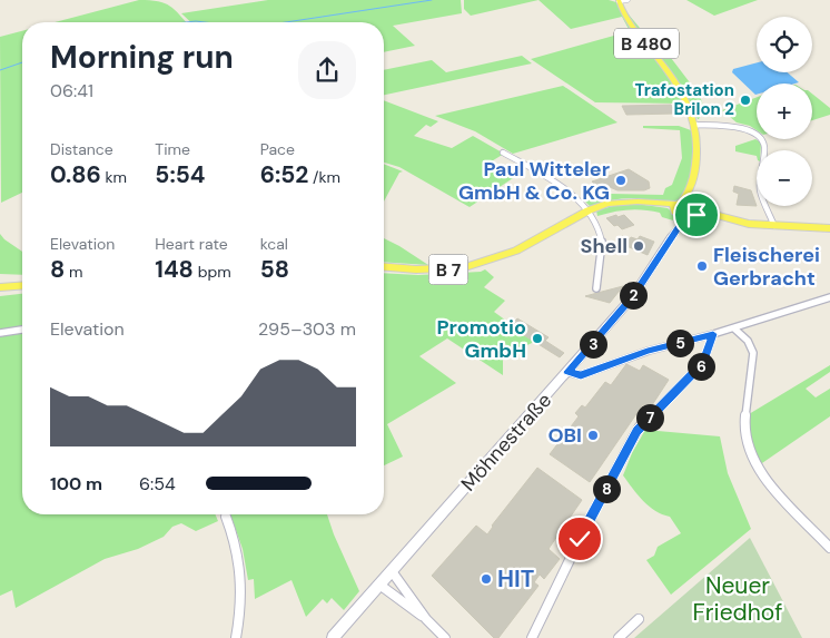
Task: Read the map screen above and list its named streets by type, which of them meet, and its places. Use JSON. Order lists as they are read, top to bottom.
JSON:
{
  "streets": {
    "main road": ["B 480", "B 7"],
    "street": ["Möhnestraße"]
  },
  "crossings": [
    ["B 480", "B 7"],
    ["B 480", "Möhnestraße"],
    ["B 7", "Möhnestraße"]
  ],
  "parks": ["Neuer Friedhof"],
  "places": [
    "Trafostation Brilon 2",
    "Paul Witteler GmbH & Co. KG",
    "Shell",
    "Fleischerei Gerbracht",
    "Promotio GmbH",
    "OBI",
    "HIT"
  ],
  "page": {
    "map_buttons": ["+", "−"],
    "heading": ["Morning run", "06:41"],
    "stats": [
      ["Distance", "0.86 km"],
      ["Time", "5:54"],
      ["Pace", "6:52 /km"],
      ["Elevation", "8 m"],
      ["Heart rate", "148 bpm"],
      ["kcal", "58"]
    ],
    "pins": [
      "2",
      "5",
      "3",
      "6",
      "7",
      "8"
    ],
    "chart": ["Elevation", "295–303 m"],
    "list": [
      {
        "name": "100 m",
        "note": "6:54"
      }
    ]
  }
}
